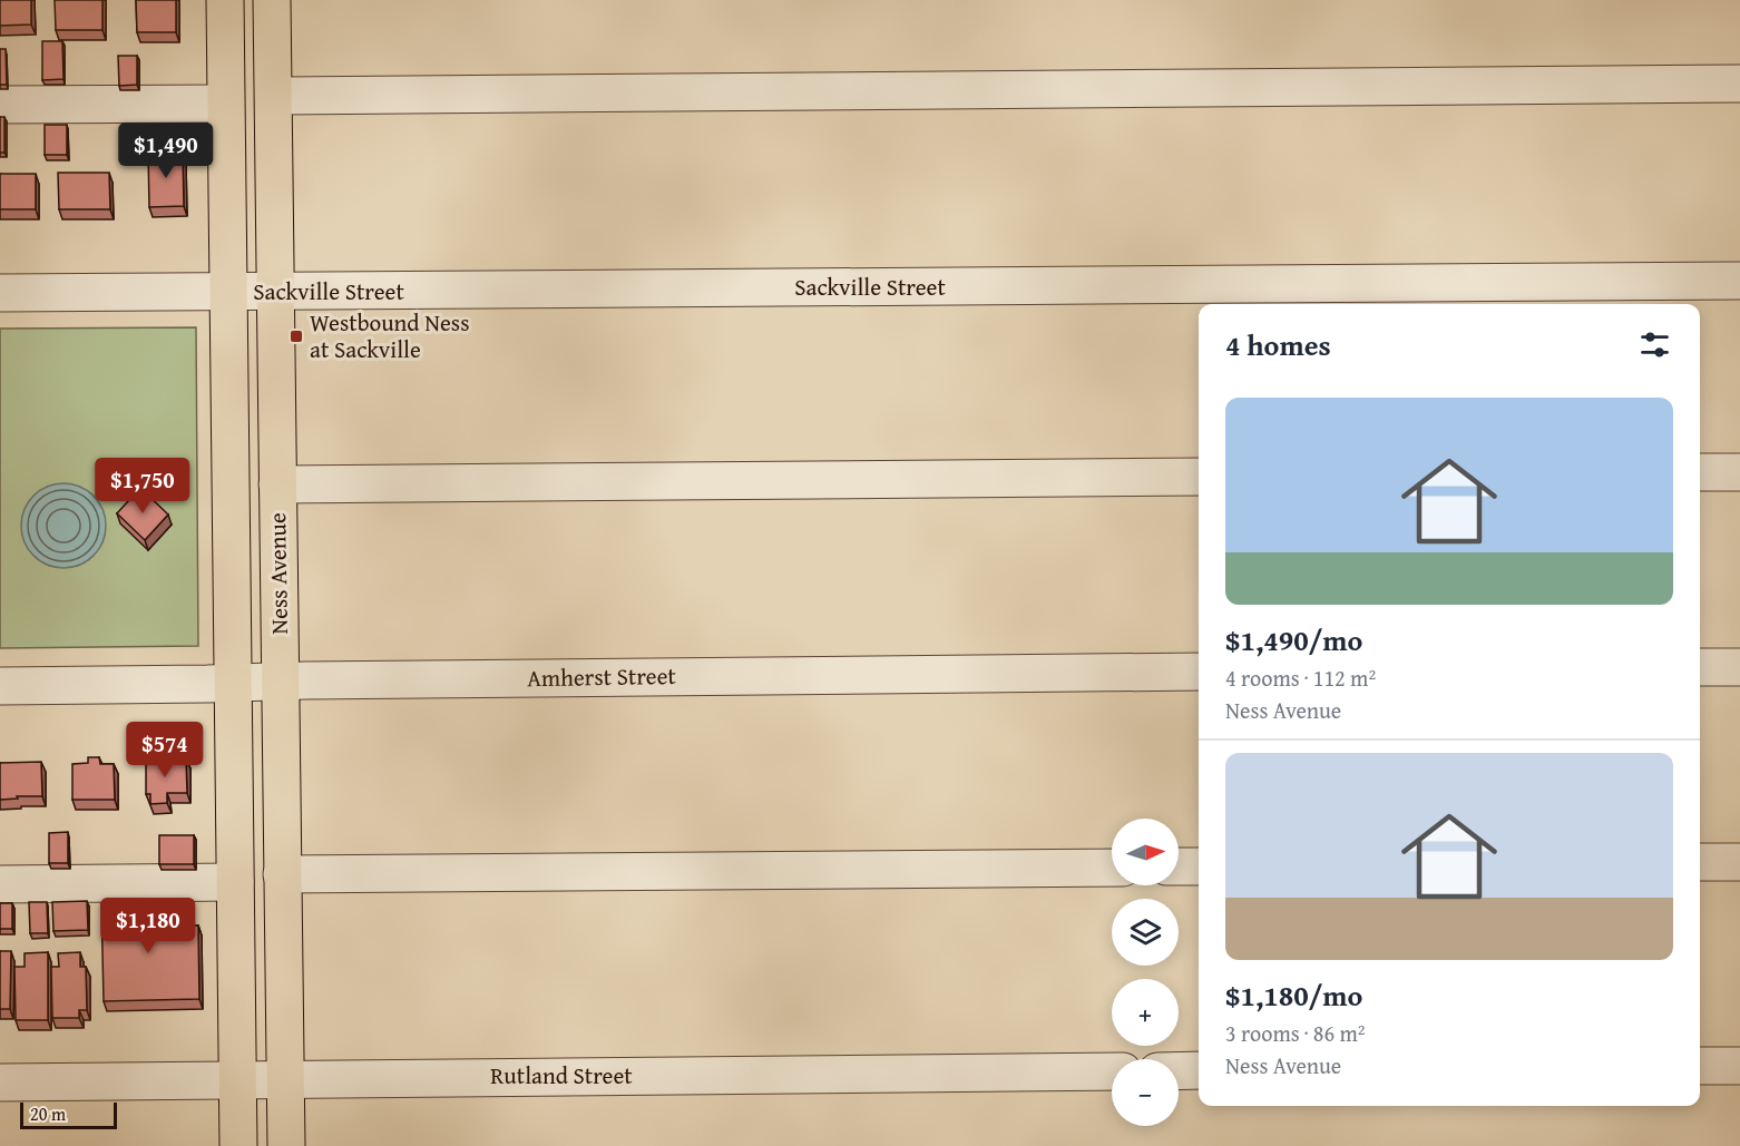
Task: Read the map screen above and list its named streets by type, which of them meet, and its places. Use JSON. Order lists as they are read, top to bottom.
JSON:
{
  "streets": {
    "main road": ["Ness Avenue"],
    "street": ["Sackville Street", "Amherst Street", "Rutland Street"]
  },
  "crossings": [
    ["Sackville Street", "Ness Avenue"],
    ["Ness Avenue", "Amherst Street"],
    ["Ness Avenue", "Rutland Street"]
  ],
  "places": {
    "transit": ["Westbound Ness at Sackville"]
  },
  "scale_bar": "20 m",
  "north": "right",
  "page": {
    "price": [
      "$1,490",
      "$1,750",
      "$574",
      "$1,180"
    ],
    "heading": "4 homes",
    "list": [
      {
        "name": "$1,490/mo",
        "note": "4 rooms · 112 m² · Ness Avenue"
      },
      {
        "name": "$1,180/mo",
        "note": "3 rooms · 86 m² · Ness Avenue"
      }
    ],
    "map_buttons": ["+", "−"],
    "scale": "20 m"
  }
}
